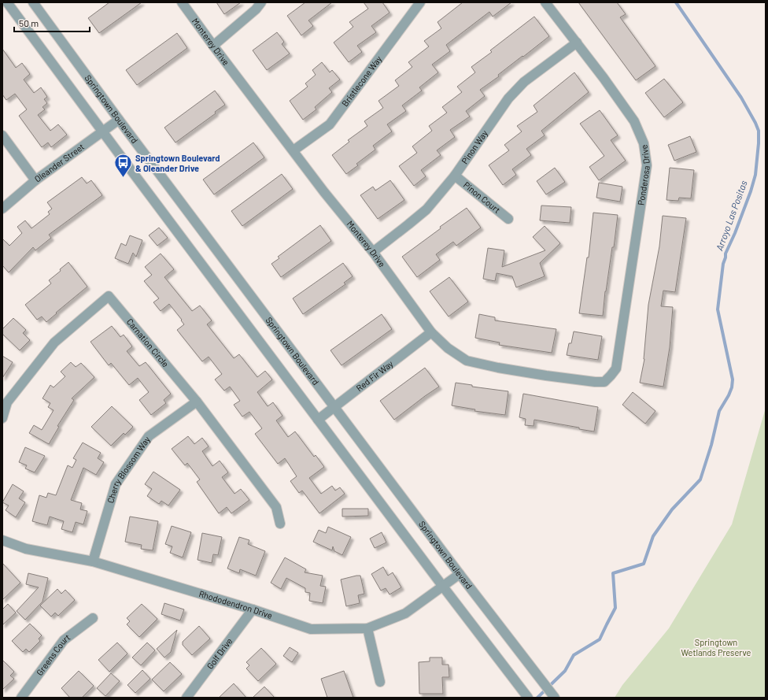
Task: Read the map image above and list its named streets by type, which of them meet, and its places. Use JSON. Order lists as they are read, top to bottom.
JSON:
{
  "streets": {
    "street": [
      "Monterey Drive",
      "Bristlecone Way",
      "Springtown Boulevard",
      "Pinon Way",
      "Oleander Street",
      "Ponderosa Drive",
      "Pinon Court",
      "Carnation Circle",
      "Red Fir Way",
      "Cherry Blossom Way",
      "Rhododendron Drive",
      "Golf Drive",
      "Greens Court"
    ]
  },
  "crossings": [
    ["Monterey Drive", "Bristlecone Way"],
    ["Monterey Drive", "Pinon Way"],
    ["Monterey Drive", "Ponderosa Drive"],
    ["Monterey Drive", "Red Fir Way"],
    ["Springtown Boulevard", "Oleander Street"],
    ["Springtown Boulevard", "Red Fir Way"],
    ["Springtown Boulevard", "Rhododendron Drive"],
    ["Pinon Way", "Ponderosa Drive"],
    ["Pinon Way", "Pinon Court"],
    ["Carnation Circle", "Cherry Blossom Way"],
    ["Cherry Blossom Way", "Rhododendron Drive"],
    ["Rhododendron Drive", "Golf Drive"]
  ],
  "water": ["Arroyo Las Positas"],
  "parks": ["Springtown Wetlands Preserve"],
  "places": {
    "bus stop": ["Springtown Boulevard & Oleander Drive"]
  },
  "scale_bar": "50 m"
}
